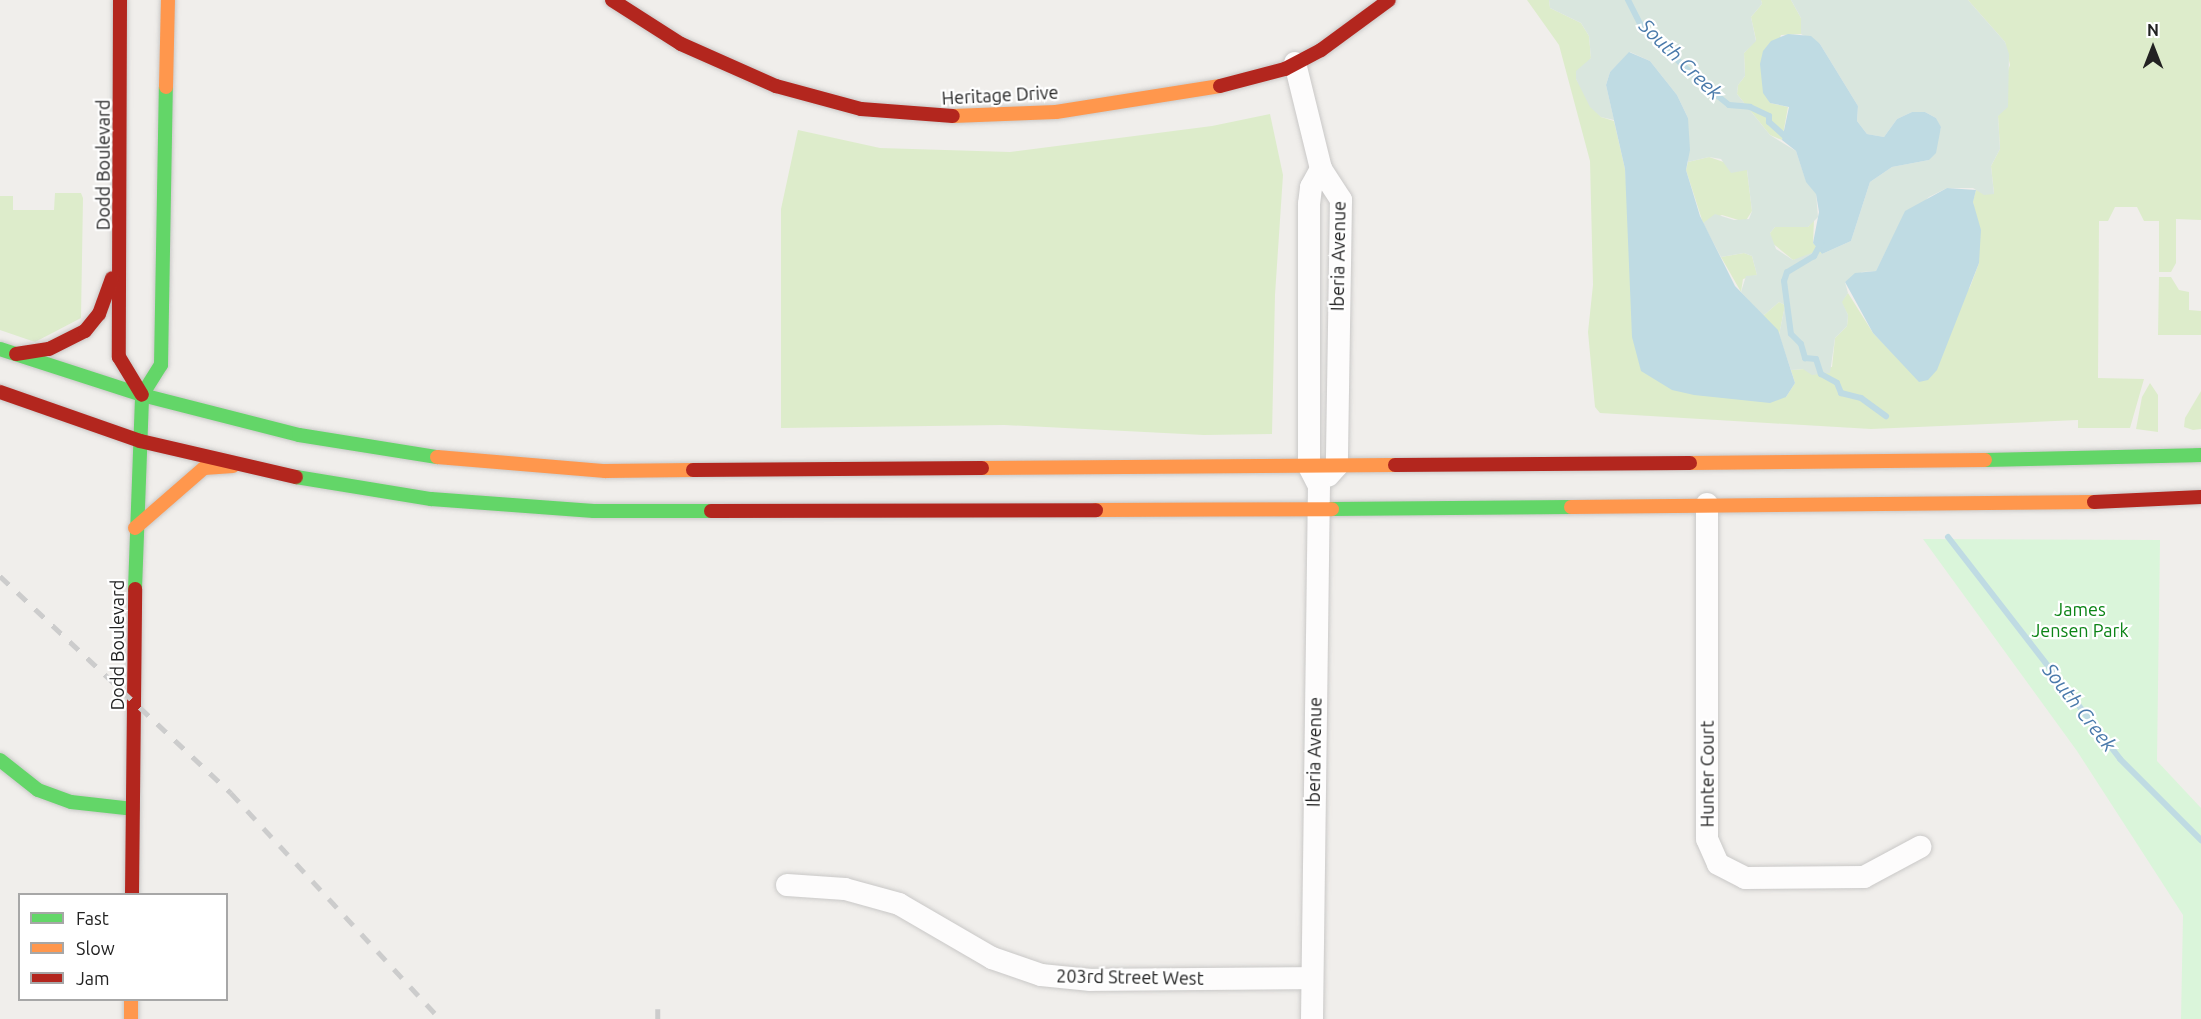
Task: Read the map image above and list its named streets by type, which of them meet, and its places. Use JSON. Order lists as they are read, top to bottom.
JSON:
{
  "streets": {
    "main road": ["Heritage Drive", "Dodd Boulevard"],
    "street": ["Iberia Avenue", "Hunter Court", "203rd Street West"]
  },
  "crossings": [
    ["Heritage Drive", "Iberia Avenue"],
    ["Iberia Avenue", "203rd Street West"]
  ],
  "water": ["South Creek"],
  "parks": ["James Jensen Park"],
  "legend": ["Fast", "Slow", "Jam"],
  "north": "top"
}
